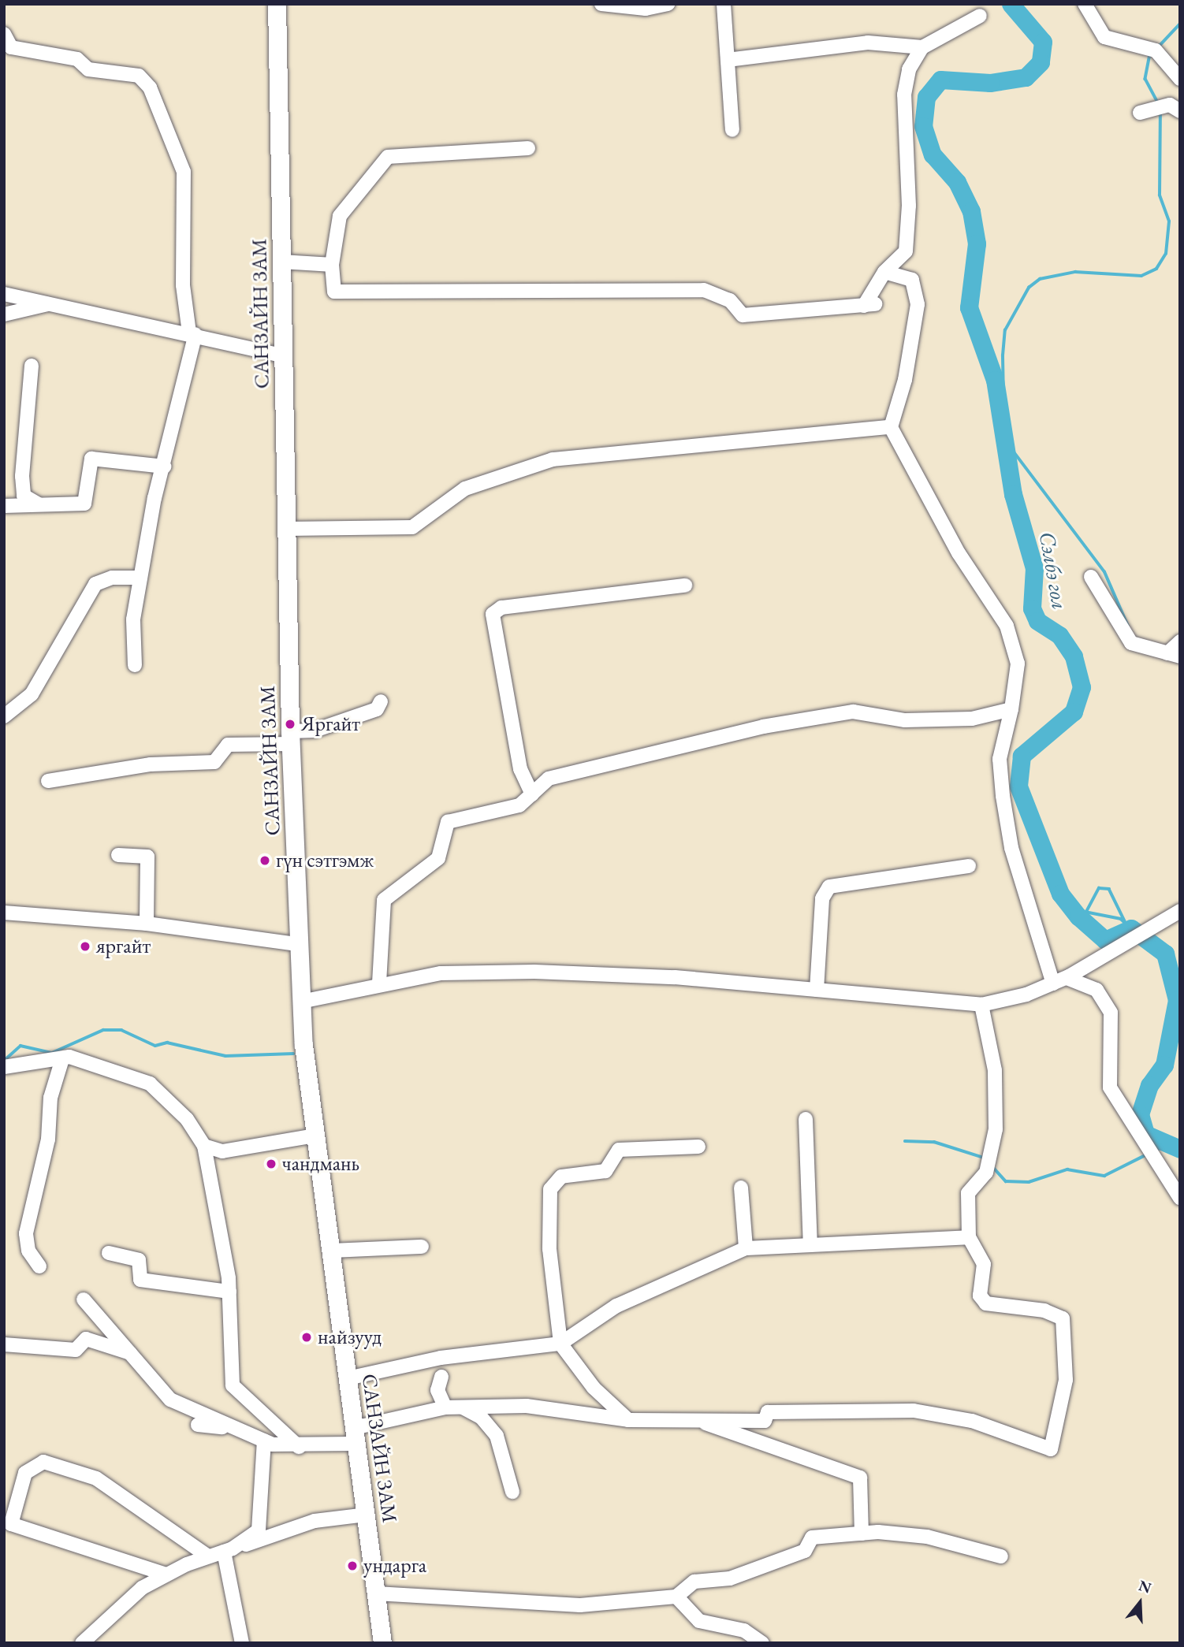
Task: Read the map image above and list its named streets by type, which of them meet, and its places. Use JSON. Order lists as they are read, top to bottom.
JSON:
{
  "streets": {
    "main road": ["САНЗАЙН ЗАМ"]
  },
  "water": ["Сэлбэ гол"],
  "places": [
    "Яргайт",
    "гүн сэтгэмж",
    "яргайт",
    "чандмань",
    "найзууд",
    "ундарга"
  ],
  "north": "top"
}
